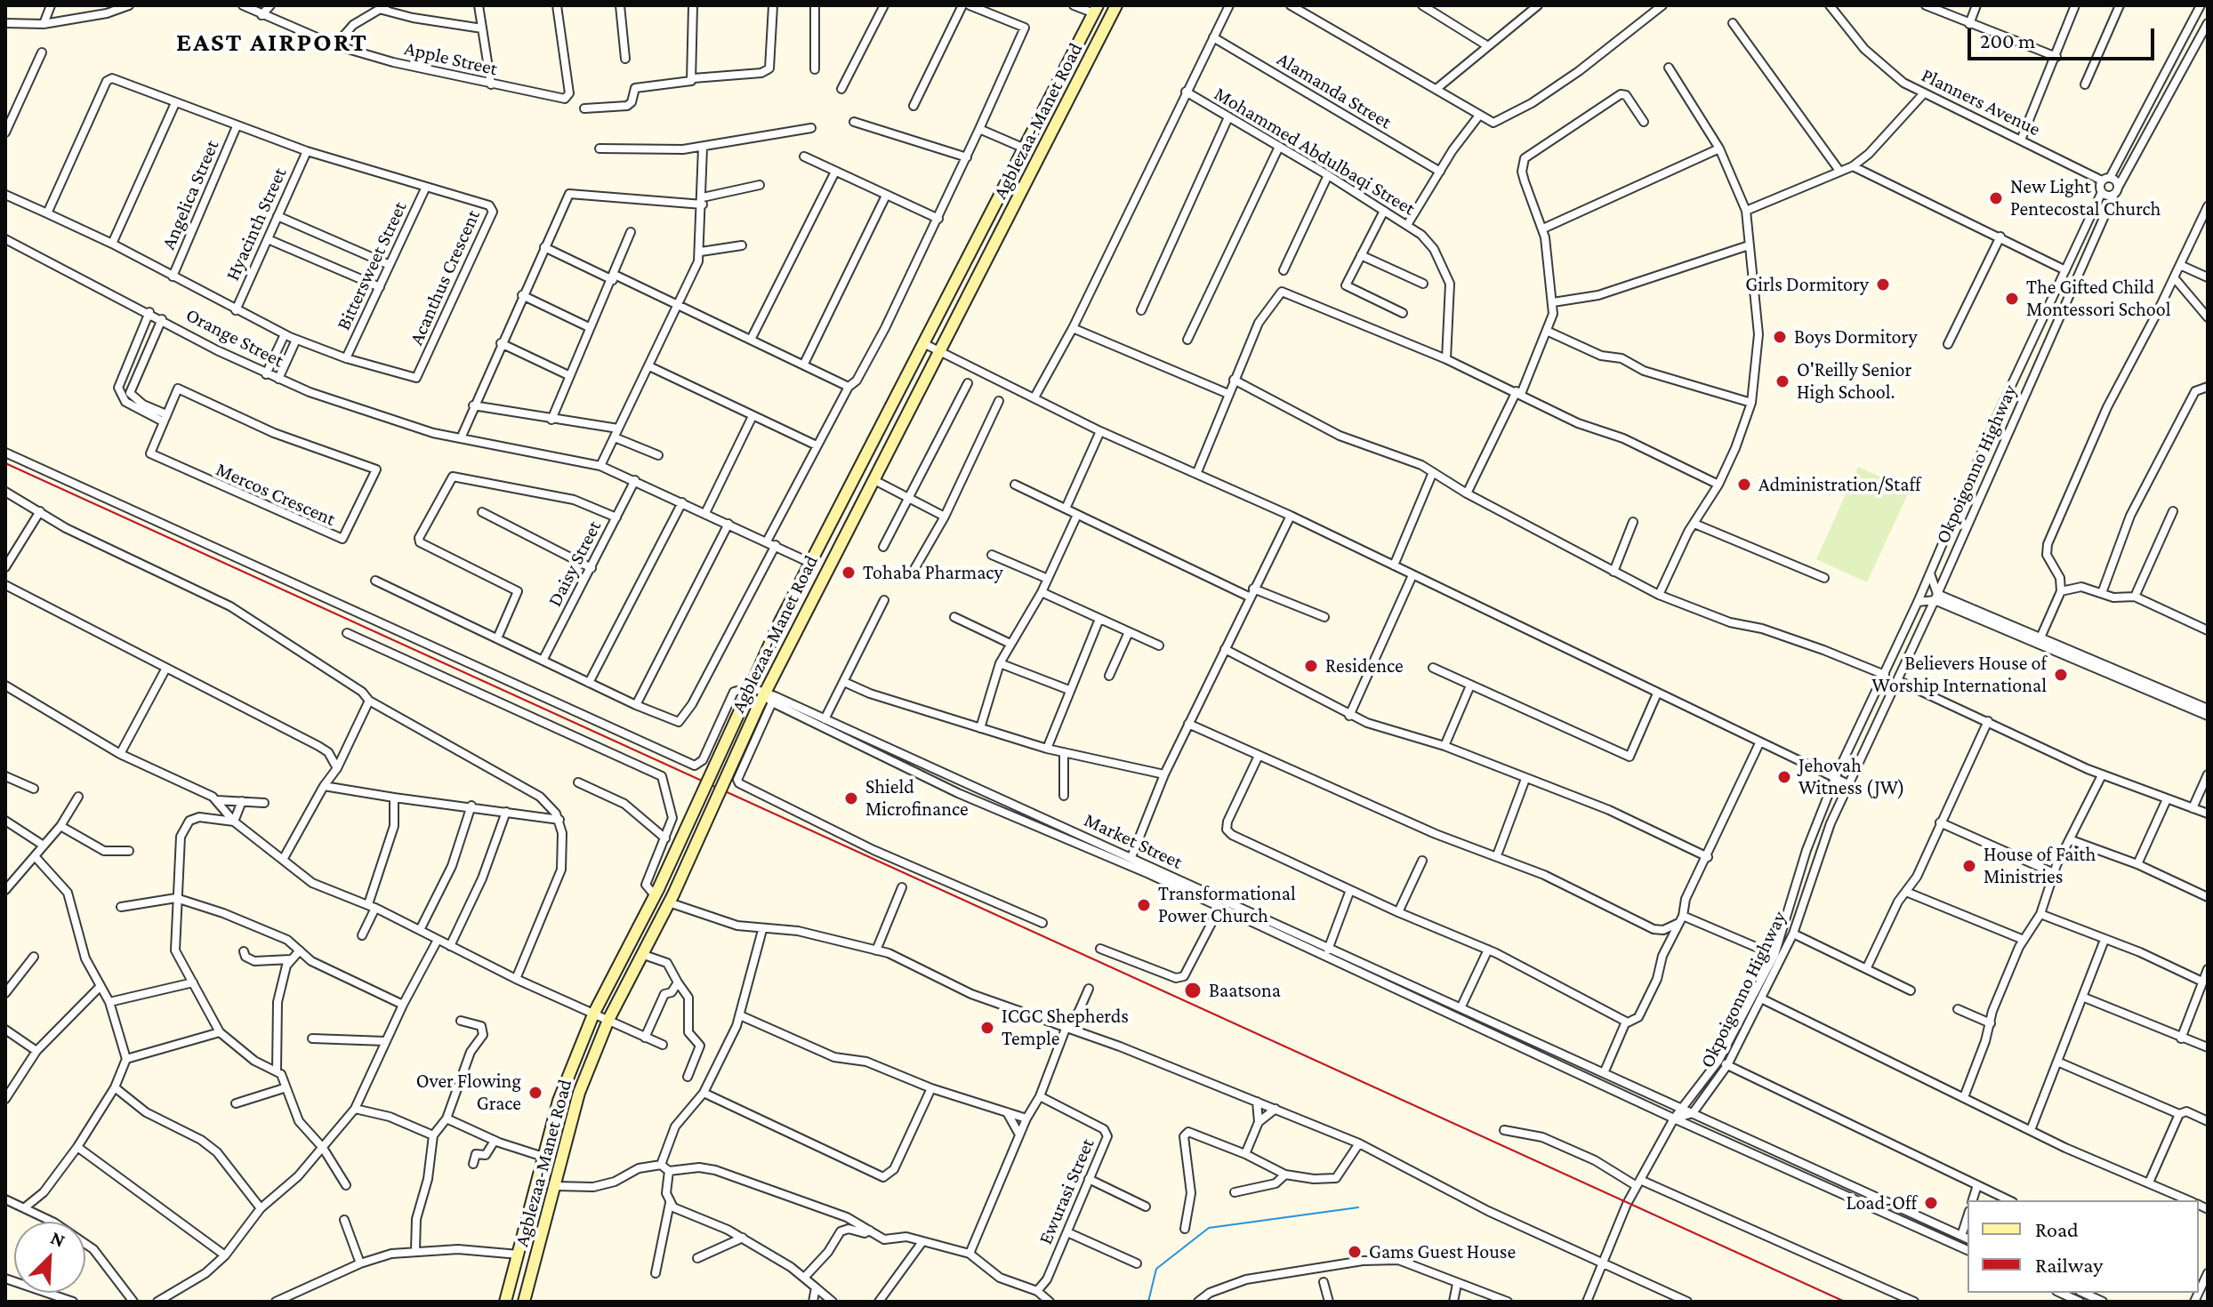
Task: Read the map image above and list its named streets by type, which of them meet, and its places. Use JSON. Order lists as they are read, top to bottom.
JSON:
{
  "streets": {
    "main road": ["Agblezaa-Manet Road"],
    "street": [
      "Apple Street",
      "Alamanda Street",
      "Planners Avenue",
      "Mohammed Abdulbaqi Street",
      "Angelica Street",
      "Hyacinth Street",
      "Bittersweet Street",
      "Acanthus Crescent",
      "Orange Street",
      "Okpoigonno Highway",
      "Mercos Crescent",
      "Daisy Street",
      "Market Street",
      "Ewurasi Street"
    ]
  },
  "crossings": [
    ["Agblezaa-Manet Road", "Orange Street"],
    ["Agblezaa-Manet Road", "Market Street"],
    ["Angelica Street", "Acanthus Crescent"],
    ["Hyacinth Street", "Acanthus Crescent"],
    ["Bittersweet Street", "Acanthus Crescent"],
    ["Orange Street", "Daisy Street"],
    ["Okpoigonno Highway", "Market Street"]
  ],
  "districts": ["EAST AIRPORT"],
  "places": [
    "New Light Pentecostal Church",
    "Girls Dormitory",
    "The Gifted Child Montessori School",
    "Boys Dormitory",
    "O'Reilly Senior High School.",
    "Administration/Staff",
    "Tohaba Pharmacy",
    "Residence",
    "Believers House of Worship International",
    "Jehovah Witness (JW)",
    "Shield Microfinance",
    "House of Faith Ministries",
    "Transformational Power Church",
    "Baatsona",
    "ICGC Shepherds Temple",
    "Over Flowing Grace",
    "Load-Off",
    "Gams Guest House"
  ],
  "legend": ["Road", "Railway"],
  "scale_bar": "200 m",
  "north": "top right"
}
